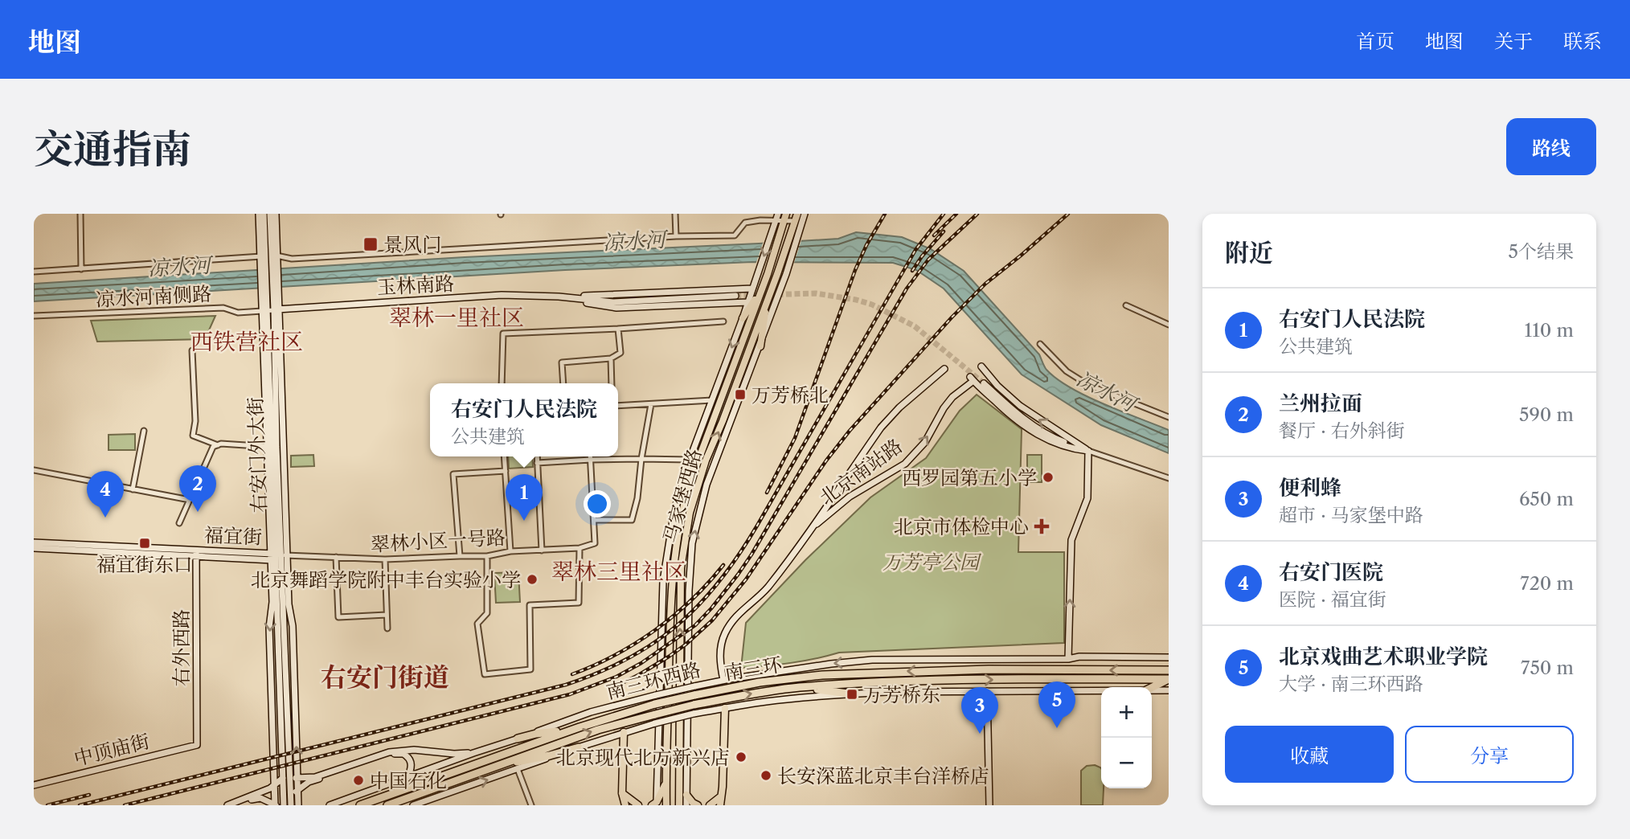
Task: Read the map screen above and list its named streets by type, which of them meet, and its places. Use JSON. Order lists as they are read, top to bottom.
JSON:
{
  "streets": {
    "highway": ["南三环"],
    "main road": ["马家堡西路"],
    "street": [
      "玉林南路",
      "凉水河南侧路",
      "右安门外大街",
      "北京南站路",
      "福宜街",
      "翠林小区一号路",
      "右外西路",
      "南三环西路",
      "中顶庙街"
    ]
  },
  "crossings": [
    ["玉林南路", "凉水河南侧路"],
    ["玉林南路", "右安门外大街"],
    ["玉林南路", "马家堡西路"],
    ["凉水河南侧路", "右安门外大街"],
    ["右安门外大街", "福宜街"],
    ["右安门外大街", "翠林小区一号路"],
    ["北京南站路", "南三环西路"],
    ["福宜街", "翠林小区一号路"],
    ["福宜街", "右外西路"],
    ["右外西路", "中顶庙街"]
  ],
  "districts": [
    "翠林一里社区",
    "西铁营社区",
    "翠林三里社区",
    "右安门街道"
  ],
  "water": ["凉水河"],
  "parks": ["万芳亭公园"],
  "places": {
    "transit": [
      "景风门",
      "万芳桥北",
      "福宜街东口",
      "万芳桥东"
    ],
    "other": [
      "西罗园第五小学",
      "北京舞蹈学院附中丰台实验小学",
      "北京现代北方新兴店",
      "长安深蓝北京丰台洋桥店",
      "中国石化"
    ],
    "health": ["北京市体检中心"]
  },
  "page": {
    "header": "地图",
    "nav": [
      "首页",
      "地图",
      "关于",
      "联系"
    ],
    "title": "交通指南",
    "buttons": [
      "路线",
      ["收藏", "分享"]
    ],
    "heading": ["附近", "5个结果"],
    "list": [
      {
        "mark": "1",
        "name": "右安门人民法院",
        "note": "公共建筑",
        "value": "110 m"
      },
      {
        "mark": "2",
        "name": "兰州拉面",
        "note": "餐厅 · 右外斜街",
        "value": "590 m"
      },
      {
        "mark": "3",
        "name": "便利蜂",
        "note": "超市 · 马家堡中路",
        "value": "650 m"
      },
      {
        "mark": "4",
        "name": "右安门医院",
        "note": "医院 · 福宜街",
        "value": "720 m"
      },
      {
        "mark": "5",
        "name": "北京戏曲艺术职业学院",
        "note": "大学 · 南三环西路",
        "value": "750 m"
      }
    ],
    "popup": ["右安门人民法院", "公共建筑"],
    "pins": [
      "2",
      "4",
      "1",
      "5",
      "3"
    ],
    "map_buttons": ["+", "−"]
  }
}
